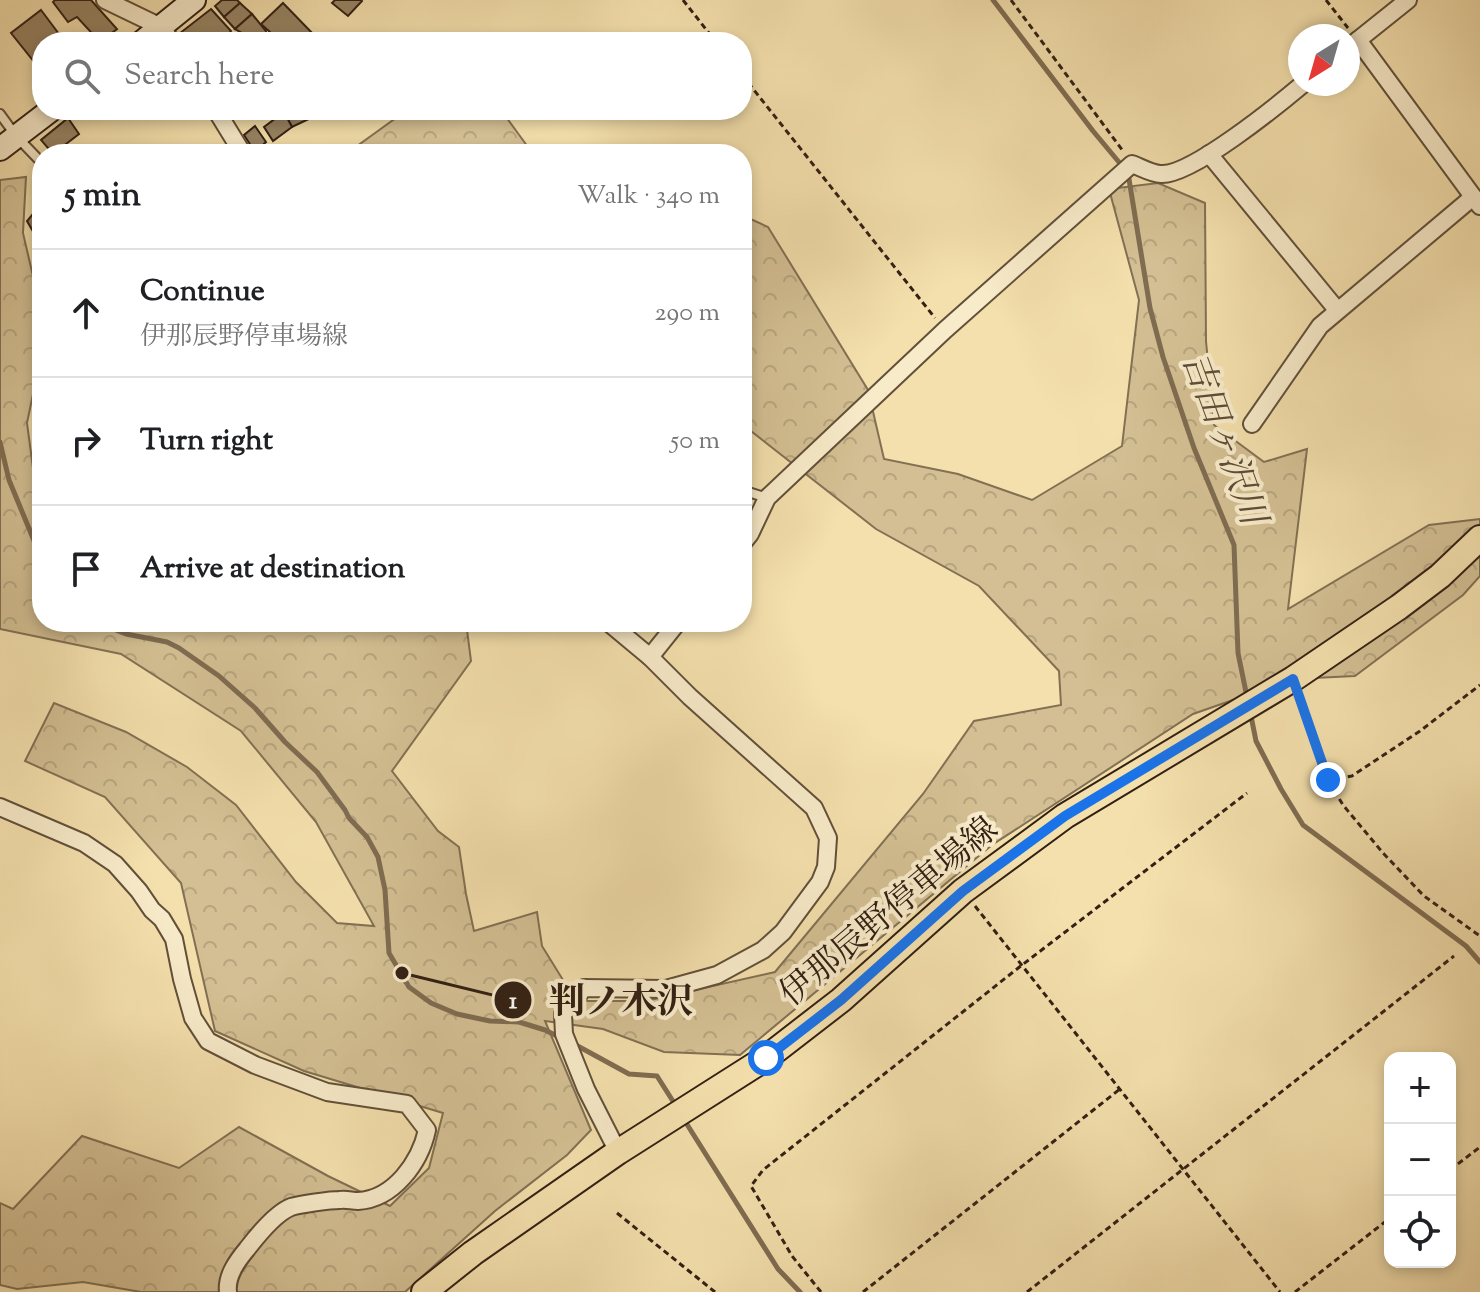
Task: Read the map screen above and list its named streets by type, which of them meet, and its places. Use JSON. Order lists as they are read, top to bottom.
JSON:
{
  "streets": {
    "main road": ["伊那辰野停車場線"]
  },
  "water": ["吉田ヶ沢川"],
  "places": ["判ノ木沢"],
  "north": "bottom left",
  "page": {
    "search": "Search here",
    "heading": ["5 min", "Walk · 340 m"],
    "list": [
      ["Continue", "伊那辰野停車場線", "290 m"],
      ["Turn right", "50 m"],
      "Arrive at destination"
    ],
    "map_buttons": ["+", "−"]
  }
}
